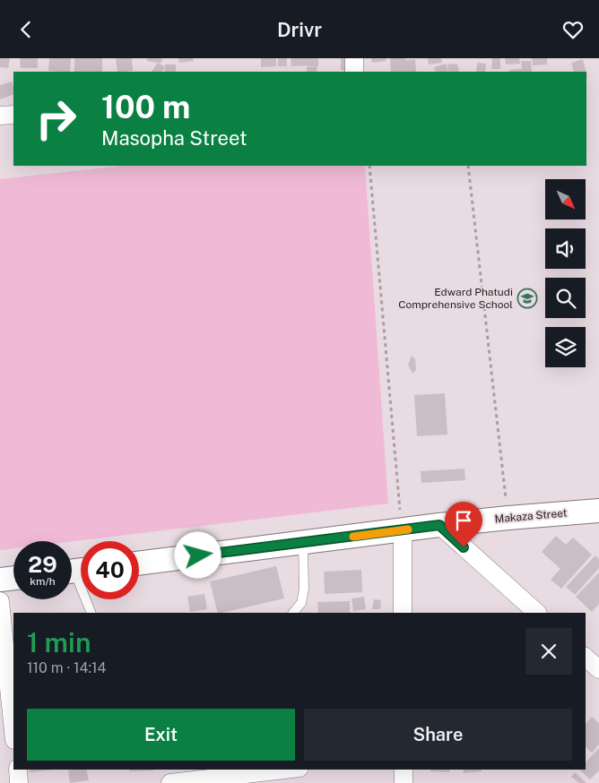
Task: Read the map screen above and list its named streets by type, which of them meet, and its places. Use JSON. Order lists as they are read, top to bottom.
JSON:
{
  "streets": {
    "street": ["Makaza Street"]
  },
  "places": {
    "school or university": ["Edward Phatudi Comprehensive School"]
  },
  "north": "bottom right",
  "page": {
    "header": "Drivr",
    "turn": ["100 m", "Masopha Street"],
    "speed": "29 km/h",
    "limit": "40",
    "heading": ["1 min", "110 m · 14:14"],
    "buttons": ["Exit", "Share"]
  }
}
